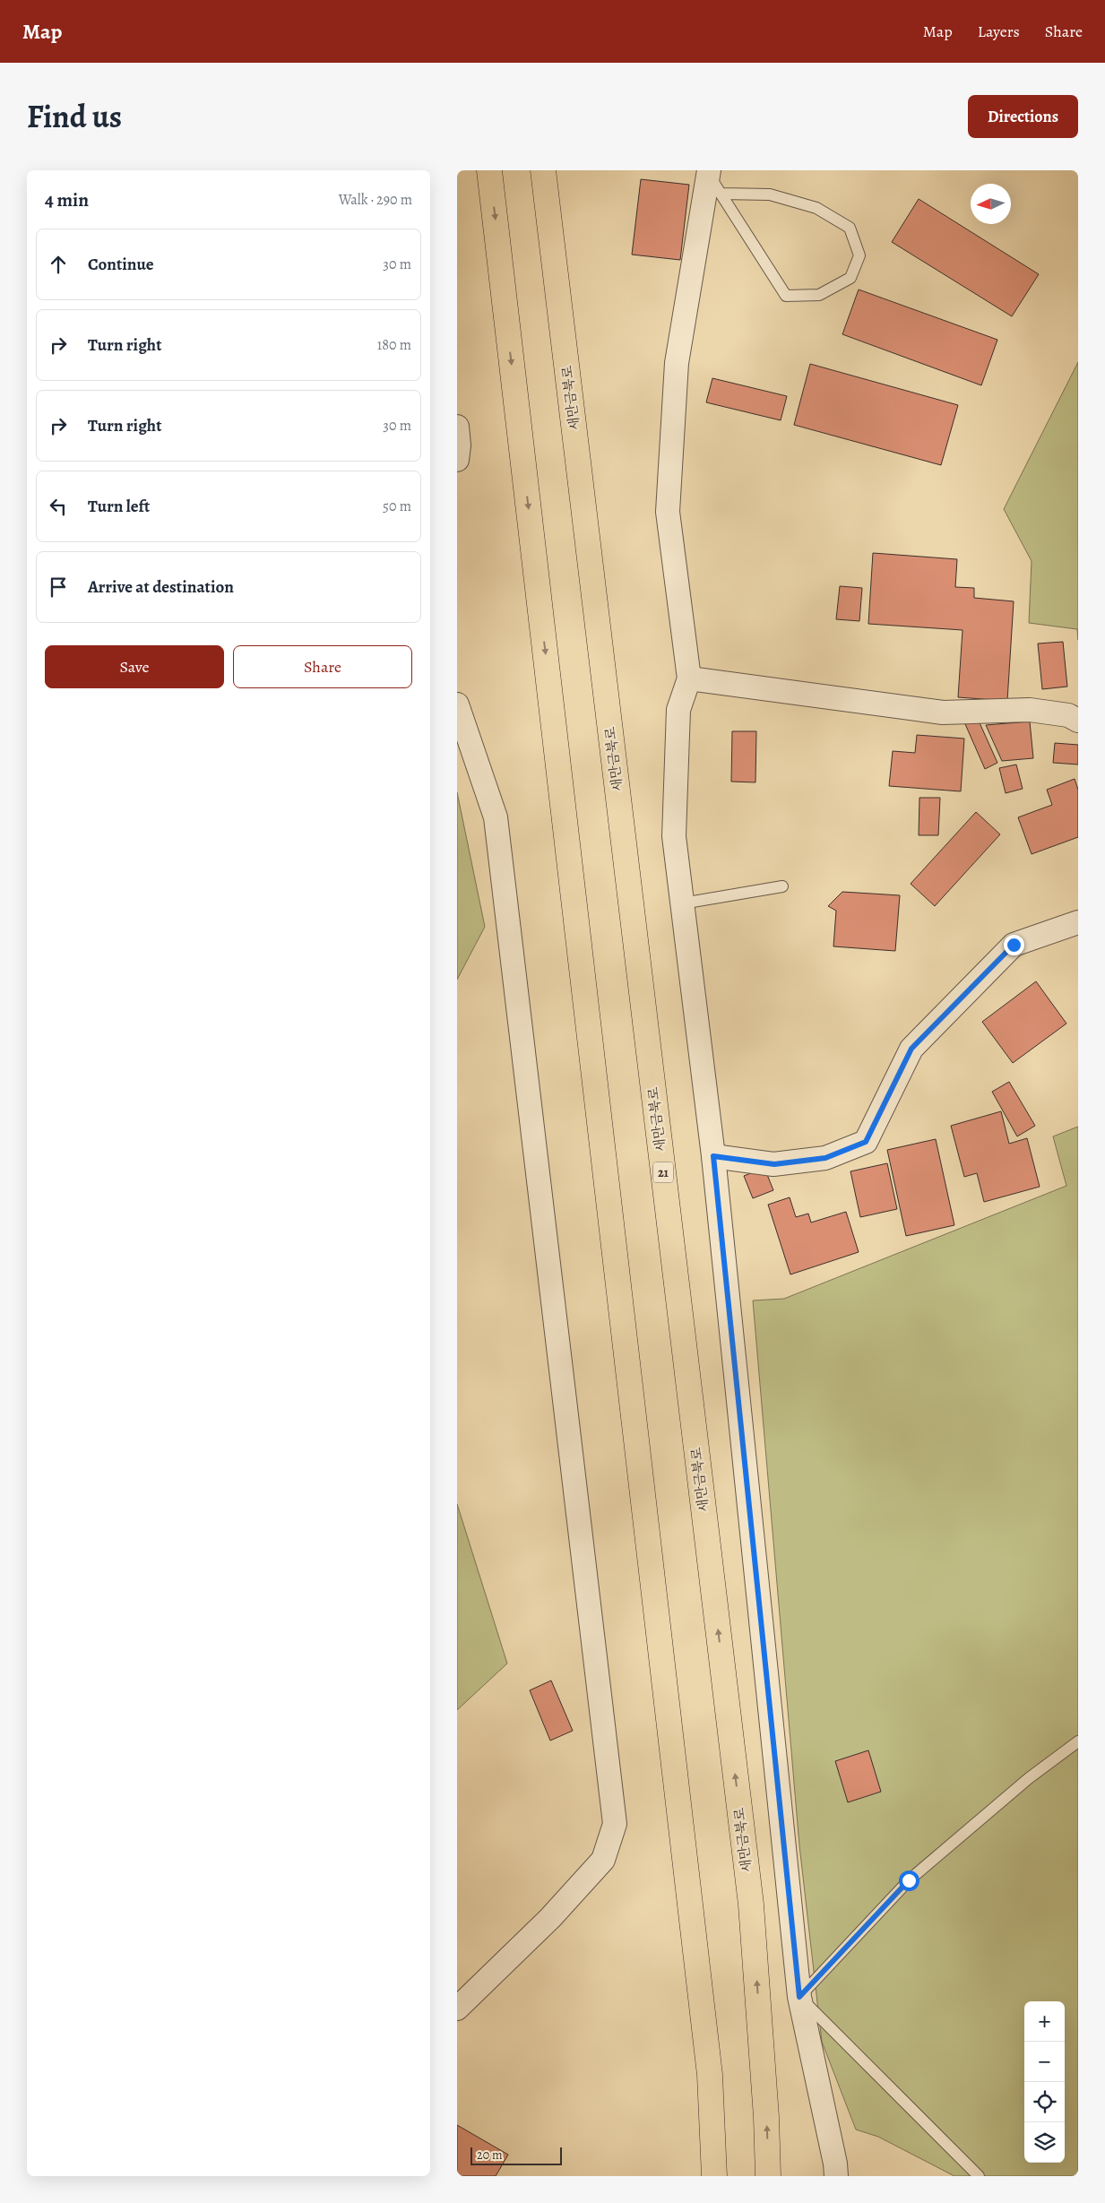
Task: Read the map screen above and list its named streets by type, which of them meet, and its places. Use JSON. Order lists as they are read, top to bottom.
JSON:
{
  "streets": {
    "highway": ["새만금북로", "21"]
  },
  "scale_bar": "20 m",
  "north": "left",
  "page": {
    "header": "Map",
    "nav": ["Map", "Layers", "Share"],
    "title": "Find us",
    "buttons": [
      "Directions",
      ["Save", "Share"]
    ],
    "heading": ["4 min", "Walk · 290 m"],
    "list": [
      ["Continue", "30 m"],
      ["Turn right", "180 m"],
      ["Turn right", "30 m"],
      ["Turn left", "50 m"],
      "Arrive at destination"
    ],
    "map_buttons": ["+", "−"],
    "scale": "20 m"
  }
}
